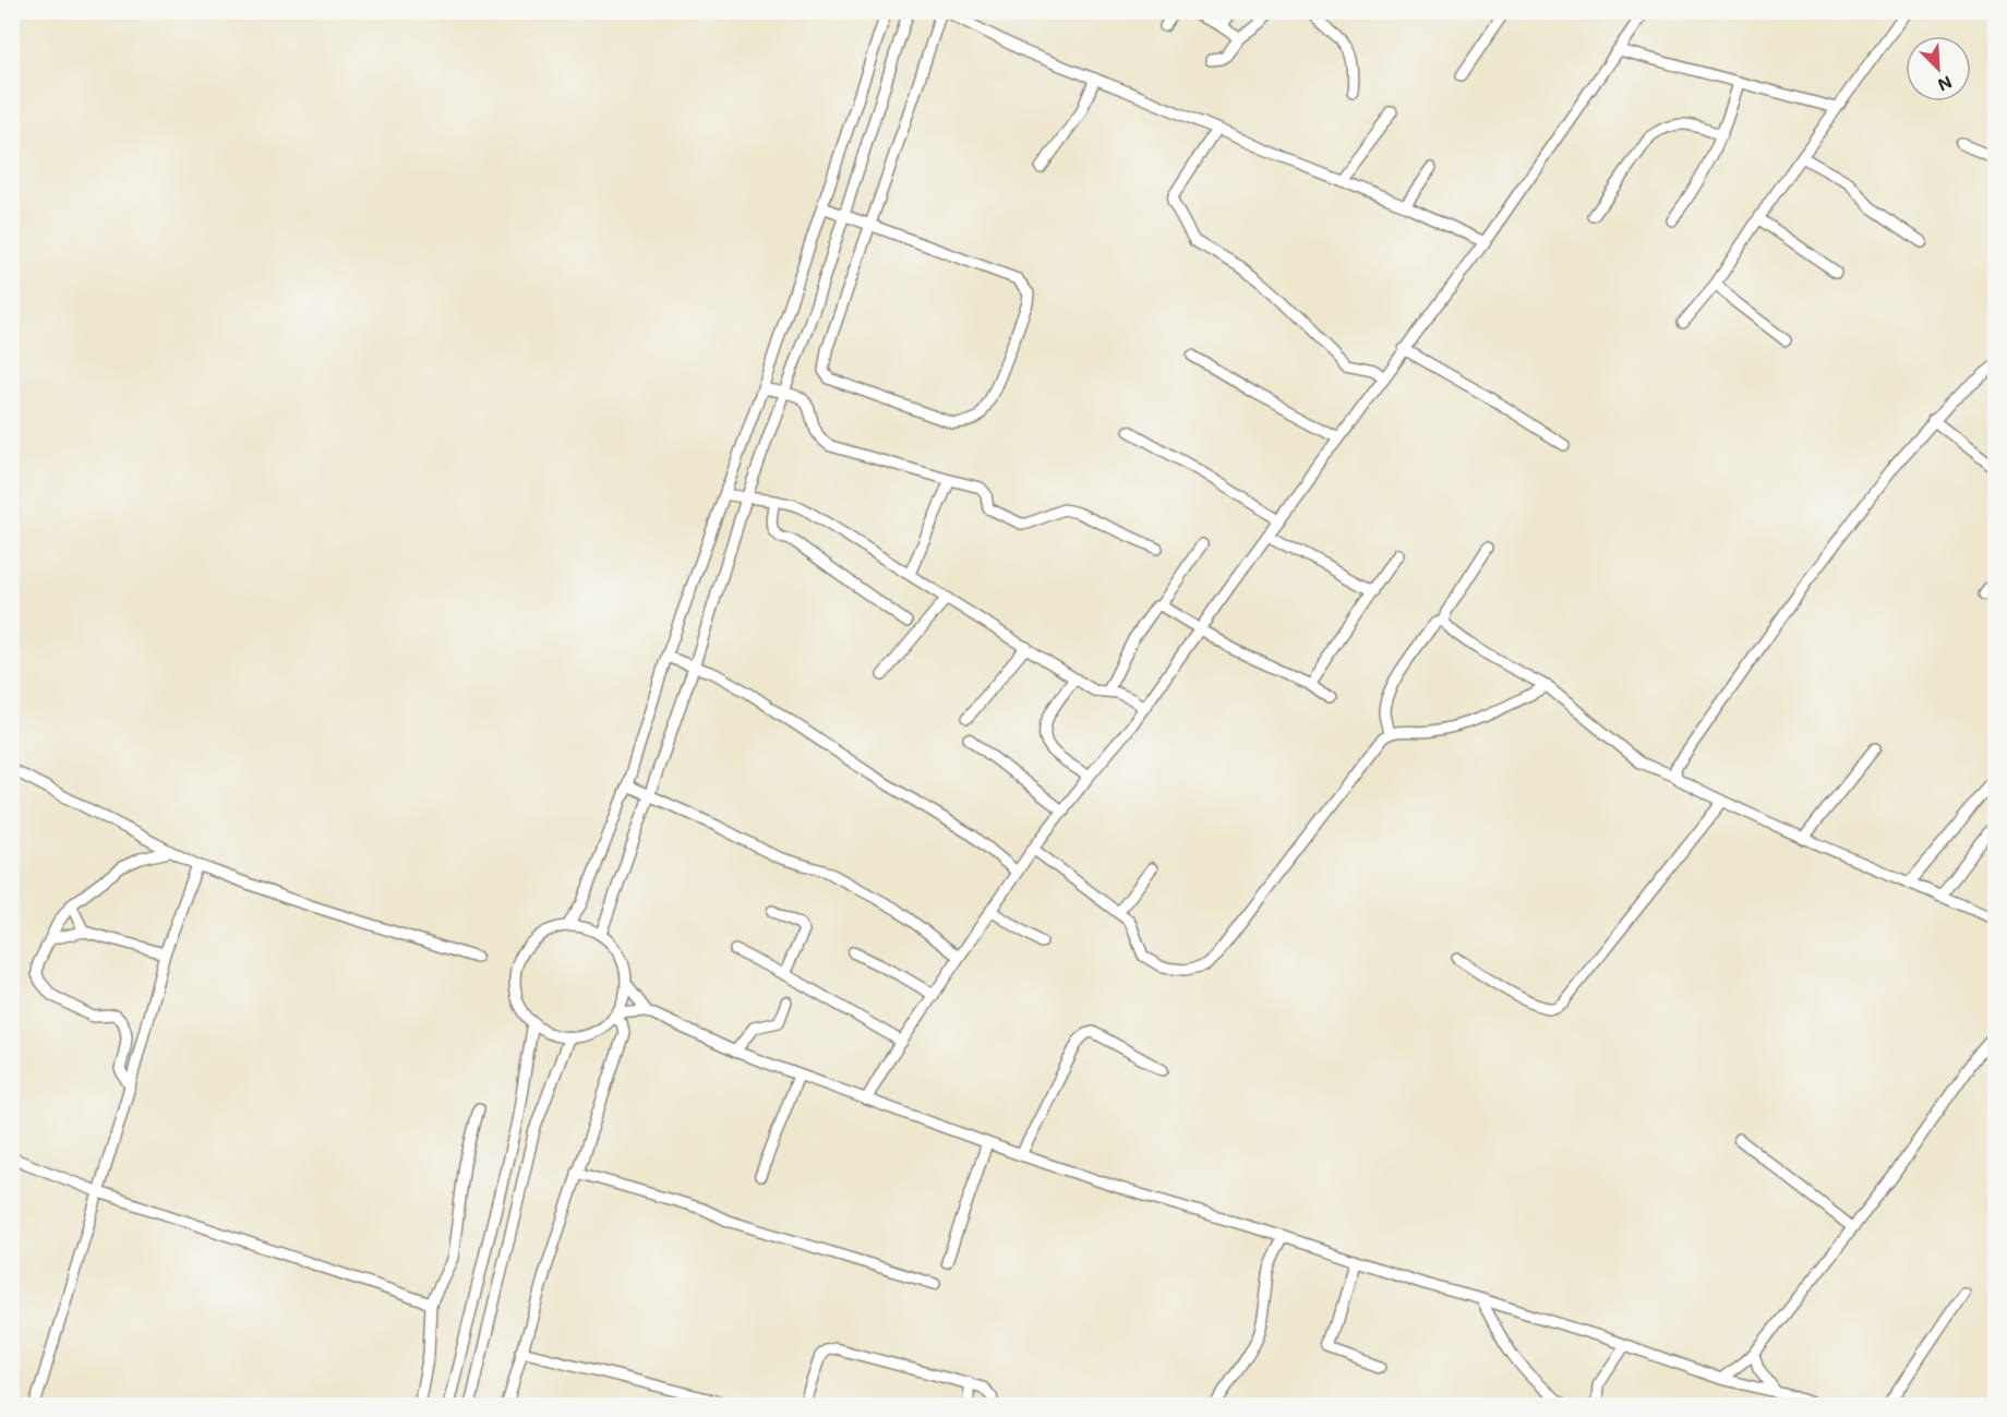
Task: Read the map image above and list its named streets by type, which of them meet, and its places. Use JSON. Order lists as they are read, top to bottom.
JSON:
{
  "north": "bottom right"
}
